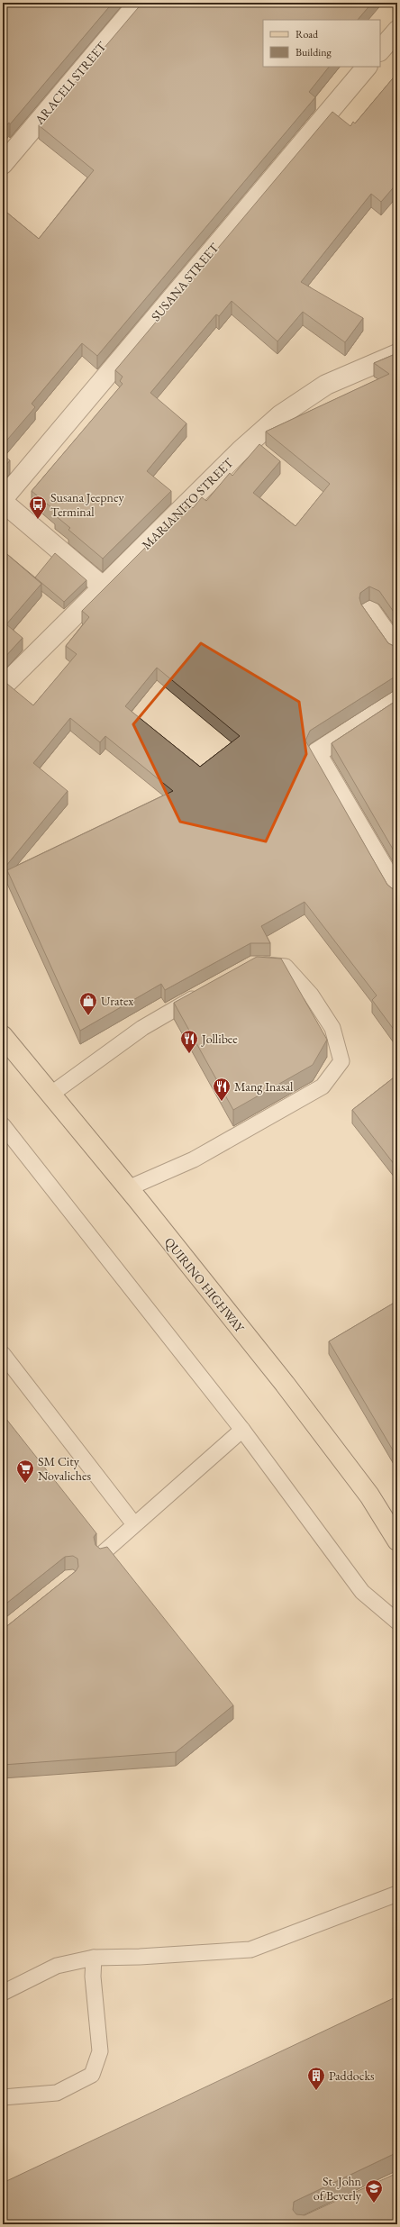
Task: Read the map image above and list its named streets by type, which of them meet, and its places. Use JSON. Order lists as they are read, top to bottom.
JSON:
{
  "streets": {
    "main road": ["QUIRINO HIGHWAY"],
    "street": ["ARACELI STREET", "SUSANA STREET", "MARIANITO STREET"]
  },
  "places": {
    "bus stop": ["Susana Jeepney Terminal"],
    "shop": ["Uratex"],
    "restaurant": ["Jollibee", "Mang Inasal"],
    "supermarket": ["SM City Novaliches"],
    "building": ["Paddocks"],
    "school or university": ["St. John of Beverly"]
  },
  "legend": ["Road", "Building"]
}
